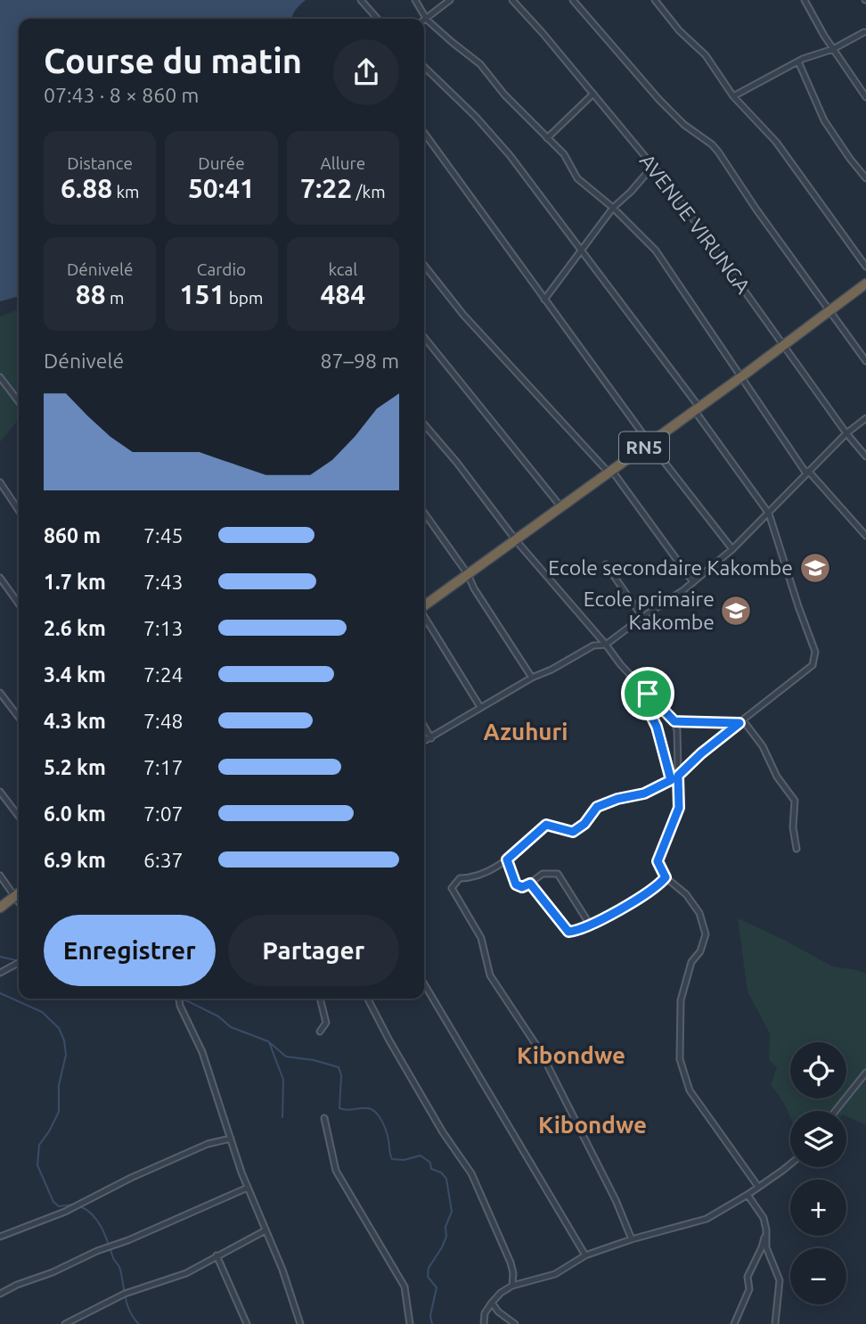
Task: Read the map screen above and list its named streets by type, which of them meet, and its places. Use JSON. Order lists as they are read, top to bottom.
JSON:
{
  "streets": {
    "highway": ["RN5"],
    "street": ["AVENUE VIRUNGA"]
  },
  "crossings": [
    ["AVENUE VIRUNGA", "RN5"]
  ],
  "districts": ["Azuhuri", "Kibondwe", "Kibondwe"],
  "places": {
    "school or university": ["Ecole secondaire Kakombe", "Ecole primaire Kakombe"]
  },
  "page": {
    "heading": ["Course du matin", "07:43 · 8 × 860 m"],
    "stats": [
      ["Distance", "6.88 km"],
      ["Durée", "50:41"],
      ["Allure", "7:22 /km"],
      ["Dénivelé", "88 m"],
      ["Cardio", "151 bpm"],
      ["kcal", "484"]
    ],
    "chart": ["Dénivelé", "87–98 m"],
    "list": [
      {
        "name": "860 m",
        "note": "7:45"
      },
      {
        "name": "1.7 km",
        "note": "7:43"
      },
      {
        "name": "2.6 km",
        "note": "7:13"
      },
      {
        "name": "3.4 km",
        "note": "7:24"
      },
      {
        "name": "4.3 km",
        "note": "7:48"
      },
      {
        "name": "5.2 km",
        "note": "7:17"
      },
      {
        "name": "6.0 km",
        "note": "7:07"
      },
      {
        "name": "6.9 km",
        "note": "6:37"
      }
    ],
    "buttons": ["Enregistrer", "Partager"],
    "map_buttons": ["+", "−"]
  }
}
